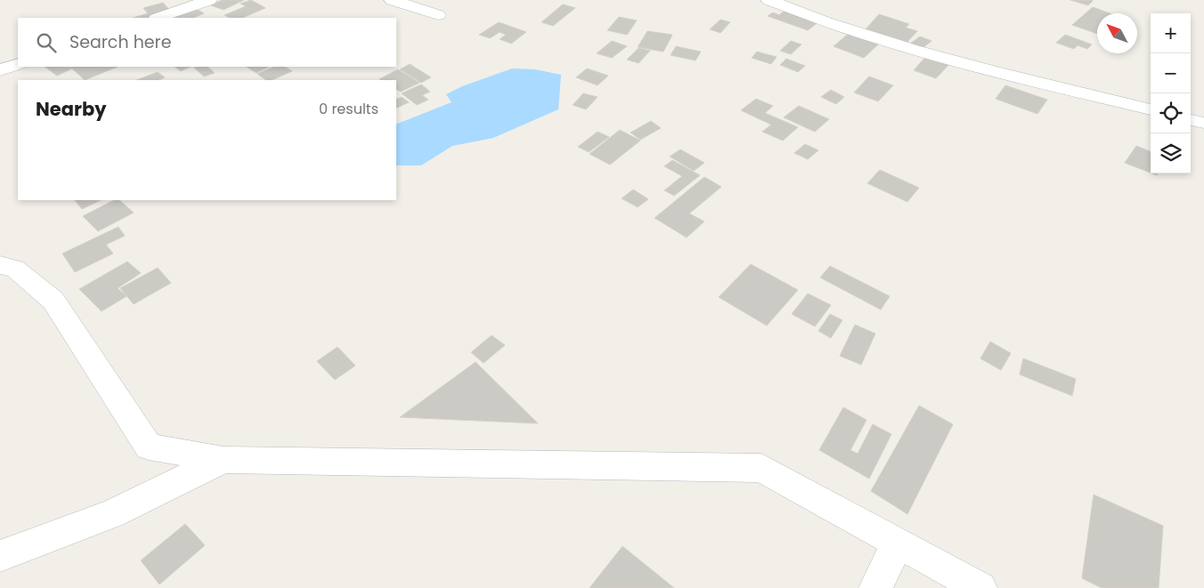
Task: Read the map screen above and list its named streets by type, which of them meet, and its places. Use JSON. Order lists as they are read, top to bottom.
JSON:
{
  "north": "top left",
  "page": {
    "map_buttons": ["+", "−"],
    "search": "Search here",
    "heading": ["Nearby", "0 results"]
  }
}
